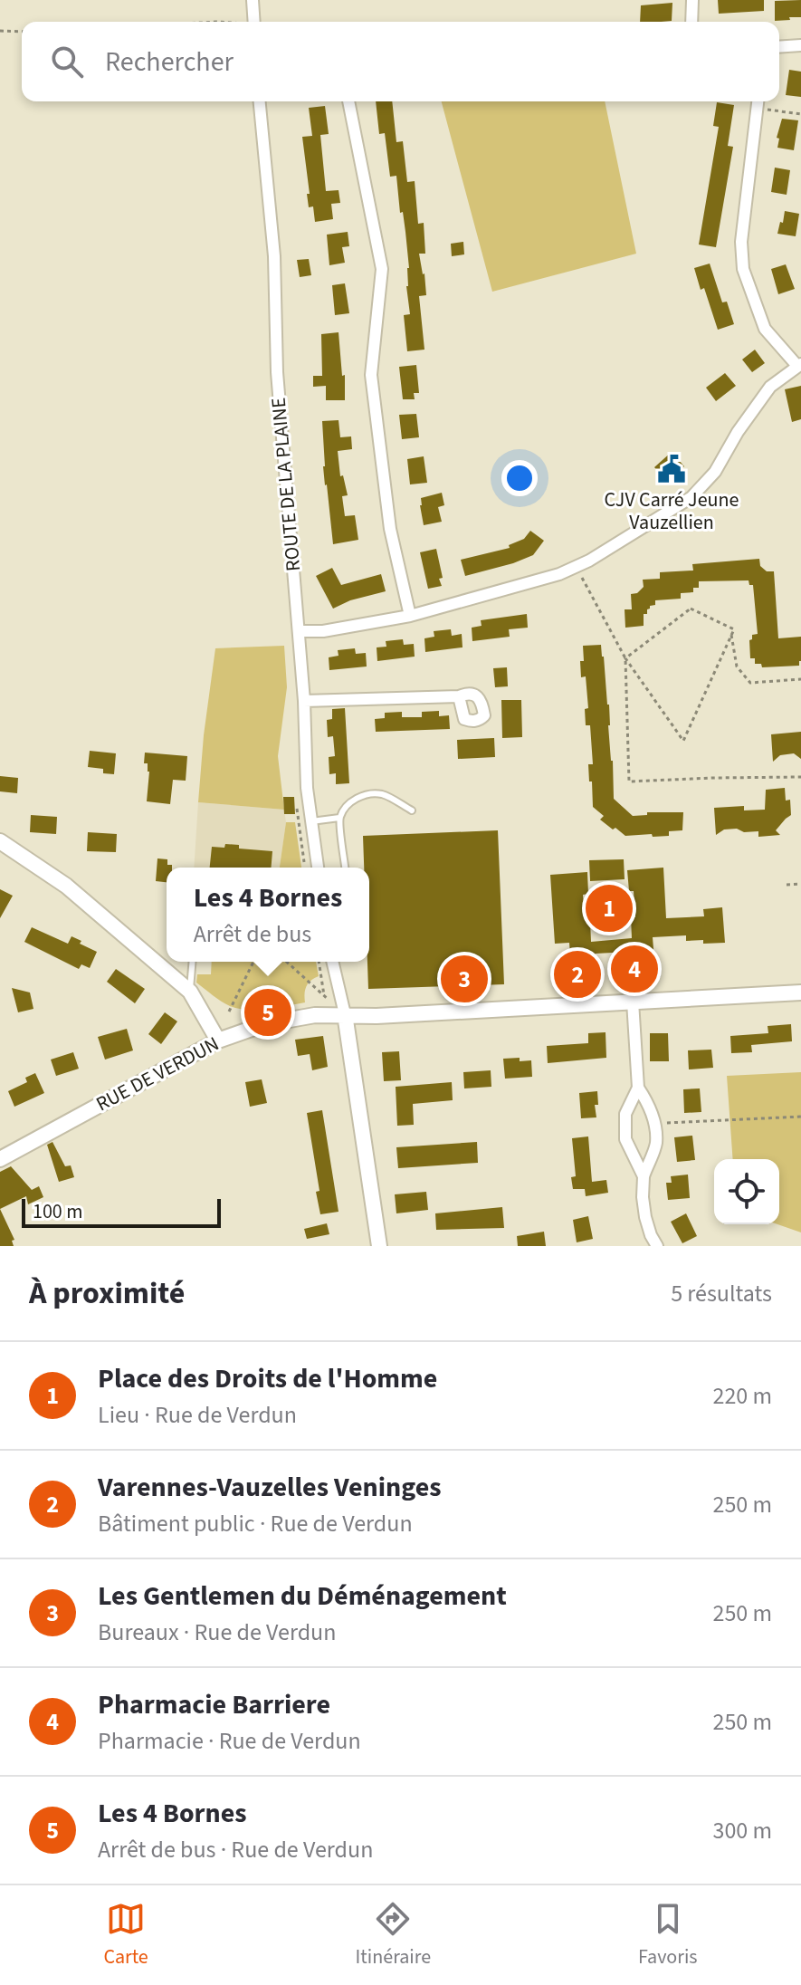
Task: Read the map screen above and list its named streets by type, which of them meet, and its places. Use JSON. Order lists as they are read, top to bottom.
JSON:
{
  "streets": {
    "street": ["ROUTE DE LA PLAINE", "RUE DE VERDUN"]
  },
  "places": {
    "public building": ["CJV Carré Jeune Vauzellien"]
  },
  "scale_bar": "100 m",
  "page": {
    "search": "Rechercher",
    "popup": ["Les 4 Bornes", "Arrêt de bus"],
    "pins": [
      "1",
      "4",
      "2",
      "3",
      "5"
    ],
    "scale": "100 m",
    "heading": ["À proximité", "5 résultats"],
    "list": [
      {
        "mark": "1",
        "name": "Place des Droits de l'Homme",
        "note": "Lieu · Rue de Verdun",
        "value": "220 m"
      },
      {
        "mark": "2",
        "name": "Varennes-Vauzelles Veninges",
        "note": "Bâtiment public · Rue de Verdun",
        "value": "250 m"
      },
      {
        "mark": "3",
        "name": "Les Gentlemen du Déménagement",
        "note": "Bureaux · Rue de Verdun",
        "value": "250 m"
      },
      {
        "mark": "4",
        "name": "Pharmacie Barriere",
        "note": "Pharmacie · Rue de Verdun",
        "value": "250 m"
      },
      {
        "mark": "5",
        "name": "Les 4 Bornes",
        "note": "Arrêt de bus · Rue de Verdun",
        "value": "300 m"
      }
    ],
    "nav": ["Carte", "Itinéraire", "Favoris"]
  }
}
